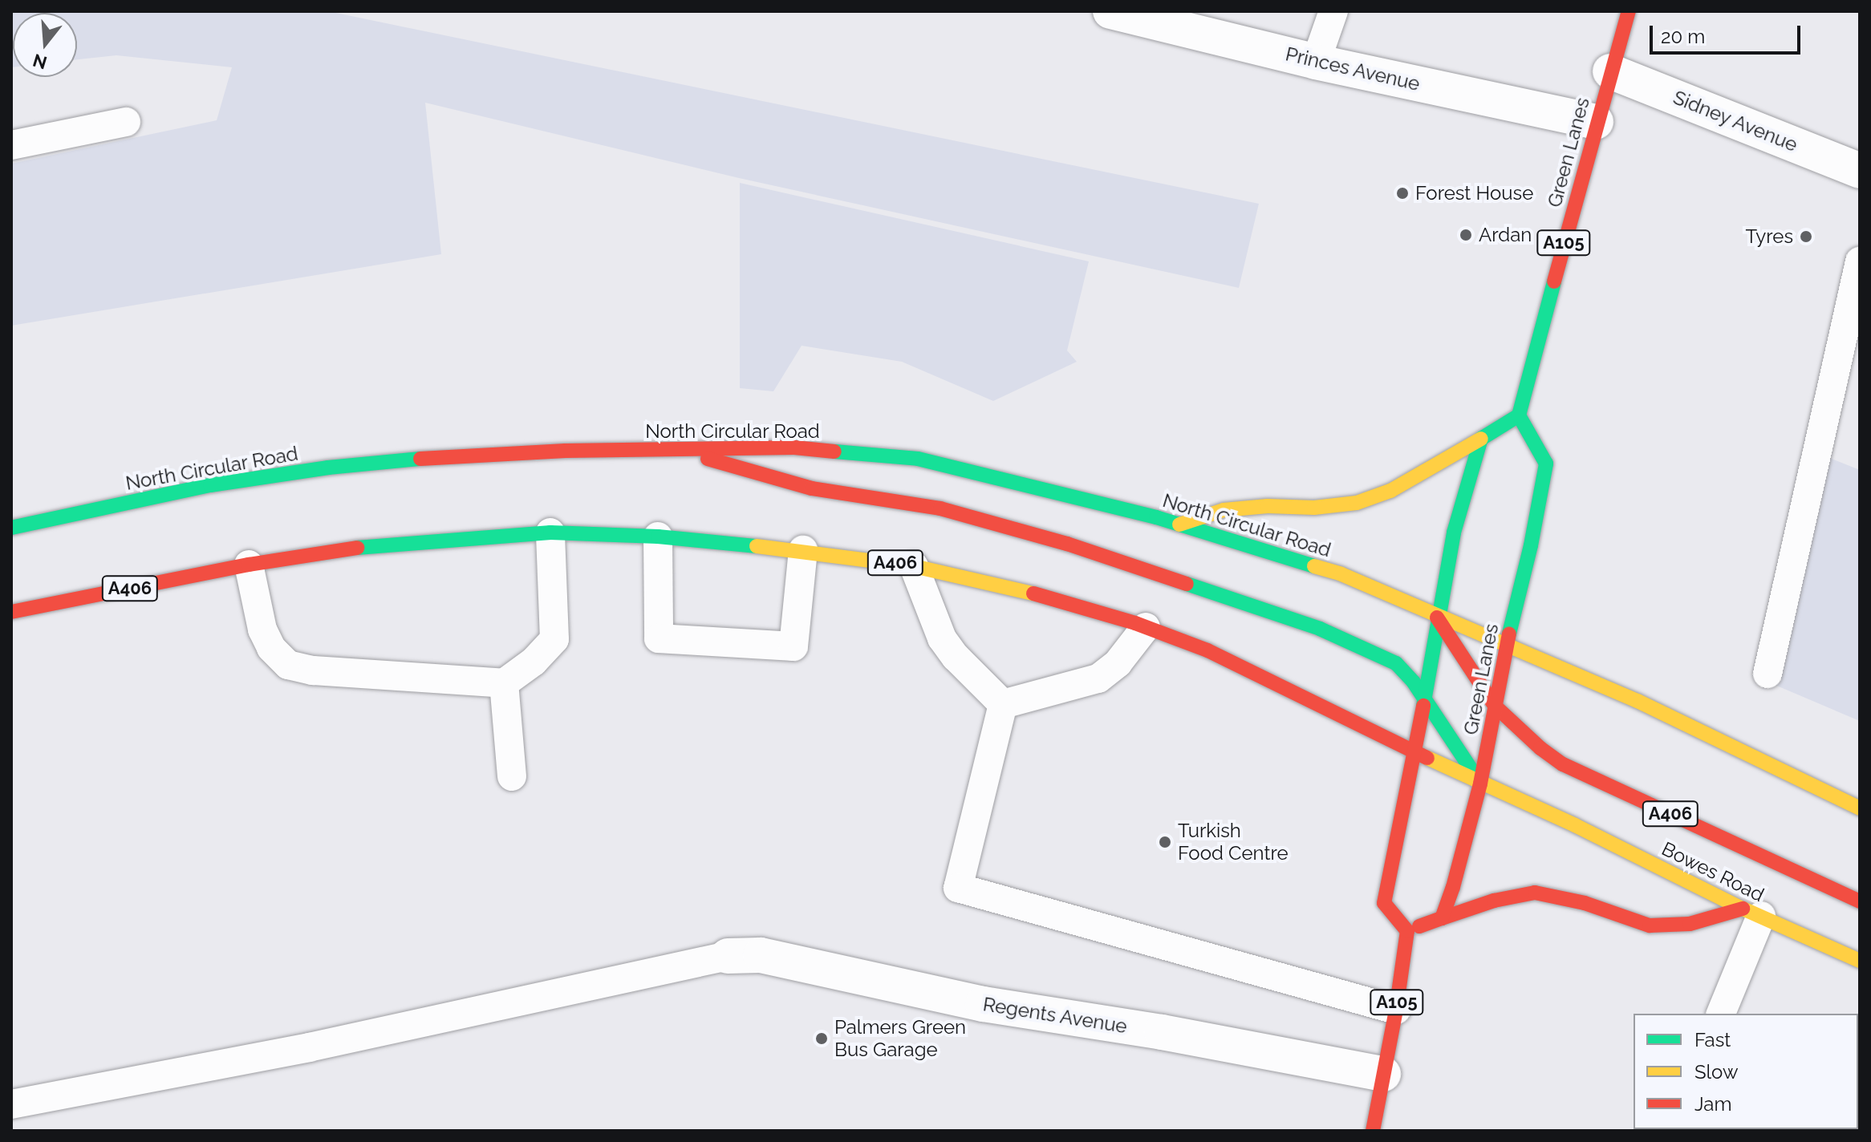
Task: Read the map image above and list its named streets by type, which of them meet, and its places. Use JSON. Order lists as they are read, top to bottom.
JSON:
{
  "streets": {
    "main road": [
      "Green Lanes",
      "A105",
      "North Circular Road",
      "A406",
      "Bowes Road"
    ],
    "street": ["Princes Avenue", "Sidney Avenue", "Regents Avenue"]
  },
  "crossings": [
    ["Princes Avenue", "Green Lanes"],
    ["Sidney Avenue", "Green Lanes"],
    ["Green Lanes", "North Circular Road"],
    ["Green Lanes", "A406"],
    ["Green Lanes", "Bowes Road"],
    ["A105", "Regents Avenue"],
    ["North Circular Road", "A406"],
    ["A406", "Bowes Road"]
  ],
  "places": [
    "Forest House",
    "Ardan",
    "Tyres",
    "Turkish Food Centre",
    "Palmers Green Bus Garage"
  ],
  "legend": ["Fast", "Slow", "Jam"],
  "scale_bar": "20 m",
  "north": "bottom"
}
